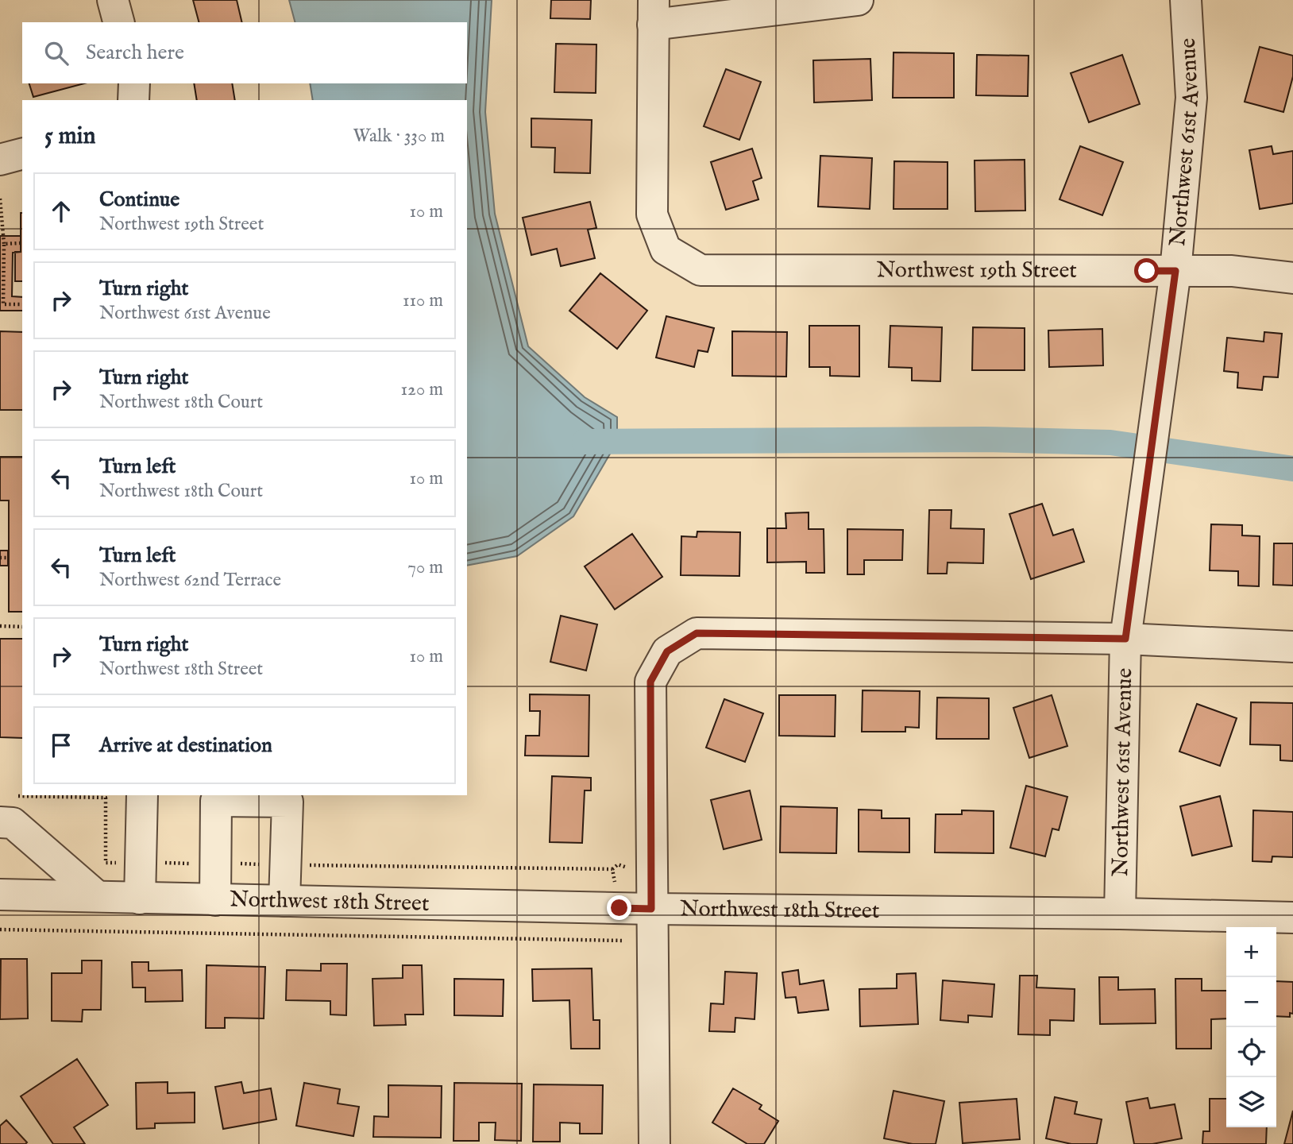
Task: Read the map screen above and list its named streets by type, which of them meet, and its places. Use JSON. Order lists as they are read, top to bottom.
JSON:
{
  "streets": {
    "street": ["Northwest 61st Avenue", "Northwest 19th Street", "Northwest 18th Street"]
  },
  "crossings": [
    ["Northwest 61st Avenue", "Northwest 19th Street"],
    ["Northwest 61st Avenue", "Northwest 18th Street"]
  ],
  "page": {
    "search": "Search here",
    "heading": ["5 min", "Walk · 330 m"],
    "list": [
      ["Continue", "Northwest 19th Street", "10 m"],
      ["Turn right", "Northwest 61st Avenue", "110 m"],
      ["Turn right", "Northwest 18th Court", "120 m"],
      ["Turn left", "Northwest 18th Court", "10 m"],
      ["Turn left", "Northwest 62nd Terrace", "70 m"],
      ["Turn right", "Northwest 18th Street", "10 m"],
      "Arrive at destination"
    ],
    "map_buttons": ["+", "−"]
  }
}
